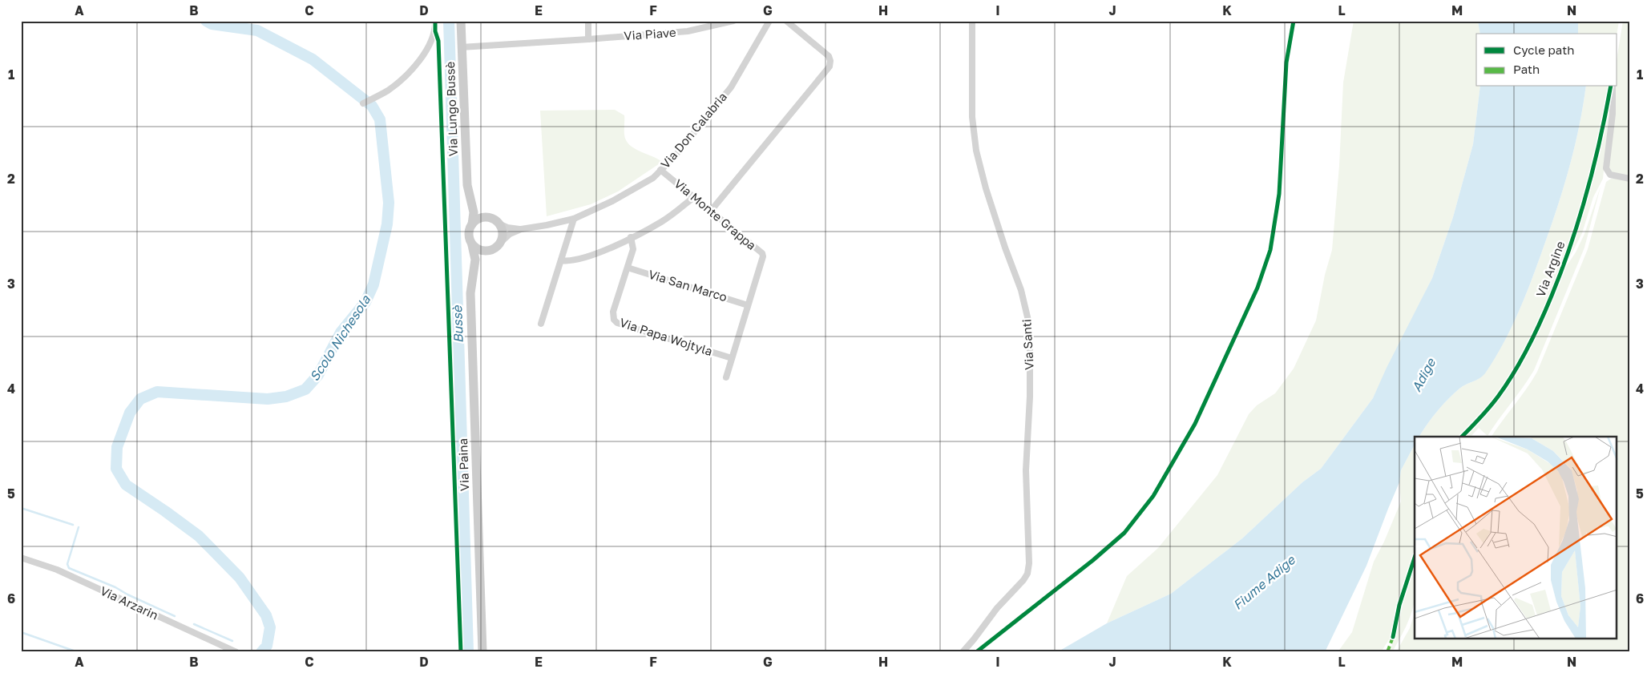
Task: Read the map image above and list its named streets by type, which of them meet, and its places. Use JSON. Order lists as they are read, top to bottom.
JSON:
{
  "streets": {
    "main road": ["Via Lungo Bussè", "Via Paina"],
    "street": [
      "Via Piave",
      "Via Don Calabria",
      "Via Monte Grappa",
      "Via San Marco",
      "Via Papa Wojtyla",
      "Via Santi",
      "Via Arzarin"
    ],
    "cycle path": ["Via Argine"]
  },
  "crossings": [
    ["Via Piave", "Via Lungo Bussè"],
    ["Via Lungo Bussè", "Via Don Calabria"],
    ["Via Lungo Bussè", "Via Paina"],
    ["Via Don Calabria", "Via Monte Grappa"],
    ["Via Don Calabria", "Via Paina"],
    ["Via Monte Grappa", "Via San Marco"],
    ["Via Monte Grappa", "Via Papa Wojtyla"],
    ["Via San Marco", "Via Papa Wojtyla"]
  ],
  "water": [
    "Bussè",
    "Scolo Nichesola",
    "Adige",
    "Fiume Adige"
  ],
  "legend": ["Cycle path", "Path"],
  "grid": {
    "columns": [
      "A",
      "B",
      "C",
      "D",
      "E",
      "F",
      "G",
      "H",
      "I",
      "J",
      "K",
      "L",
      "M",
      "N"
    ],
    "rows": [
      "1",
      "2",
      "3",
      "4",
      "5",
      "6"
    ]
  }
}
